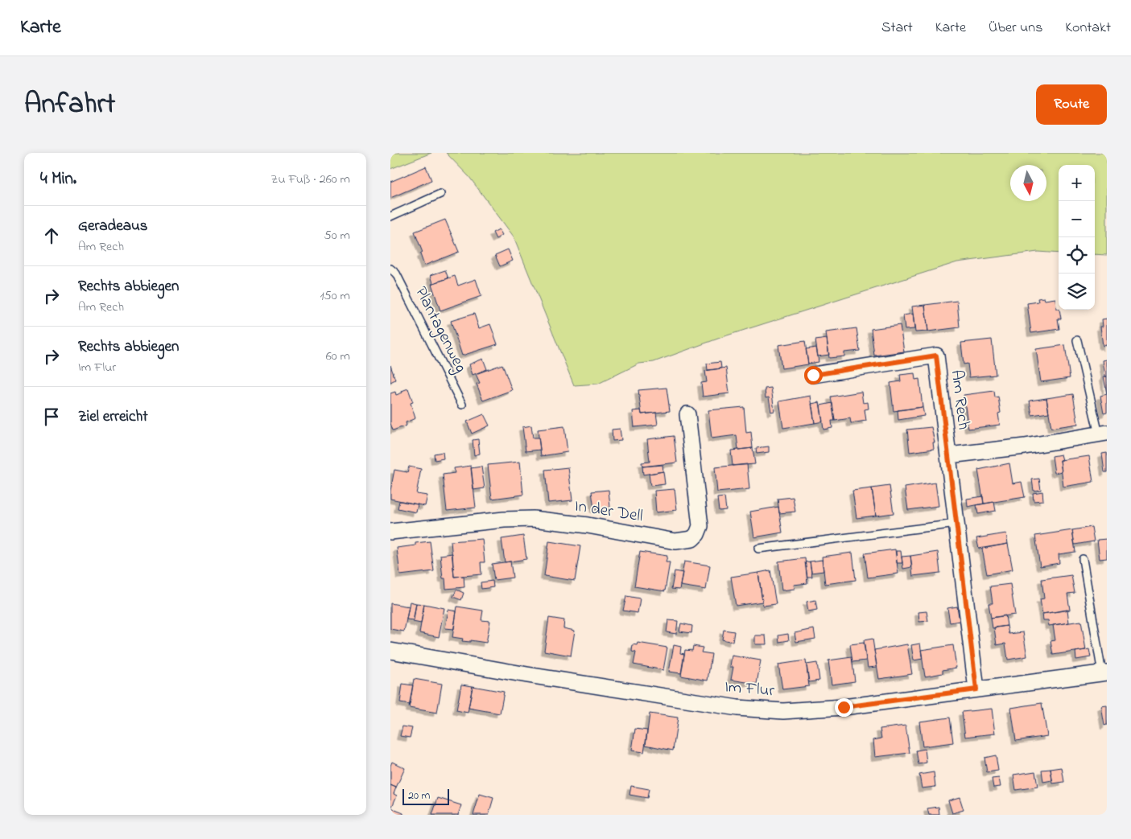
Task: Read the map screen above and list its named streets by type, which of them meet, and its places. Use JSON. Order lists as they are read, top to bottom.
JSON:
{
  "streets": {
    "street": ["Am Rech", "In der Dell", "Im Flur"],
    "lane": ["Plantagenweg"]
  },
  "crossings": [
    ["Am Rech", "Im Flur"]
  ],
  "scale_bar": "20 m",
  "north": "bottom",
  "page": {
    "header": "Karte",
    "nav": [
      "Start",
      "Karte",
      "Über uns",
      "Kontakt"
    ],
    "title": "Anfahrt",
    "buttons": "Route",
    "heading": ["4 Min.", "Zu Fuß · 260 m"],
    "map_buttons": ["+", "−"],
    "list": [
      ["Geradeaus", "Am Rech", "50 m"],
      ["Rechts abbiegen", "Am Rech", "150 m"],
      ["Rechts abbiegen", "Im Flur", "60 m"],
      "Ziel erreicht"
    ],
    "scale": "20 m"
  }
}
